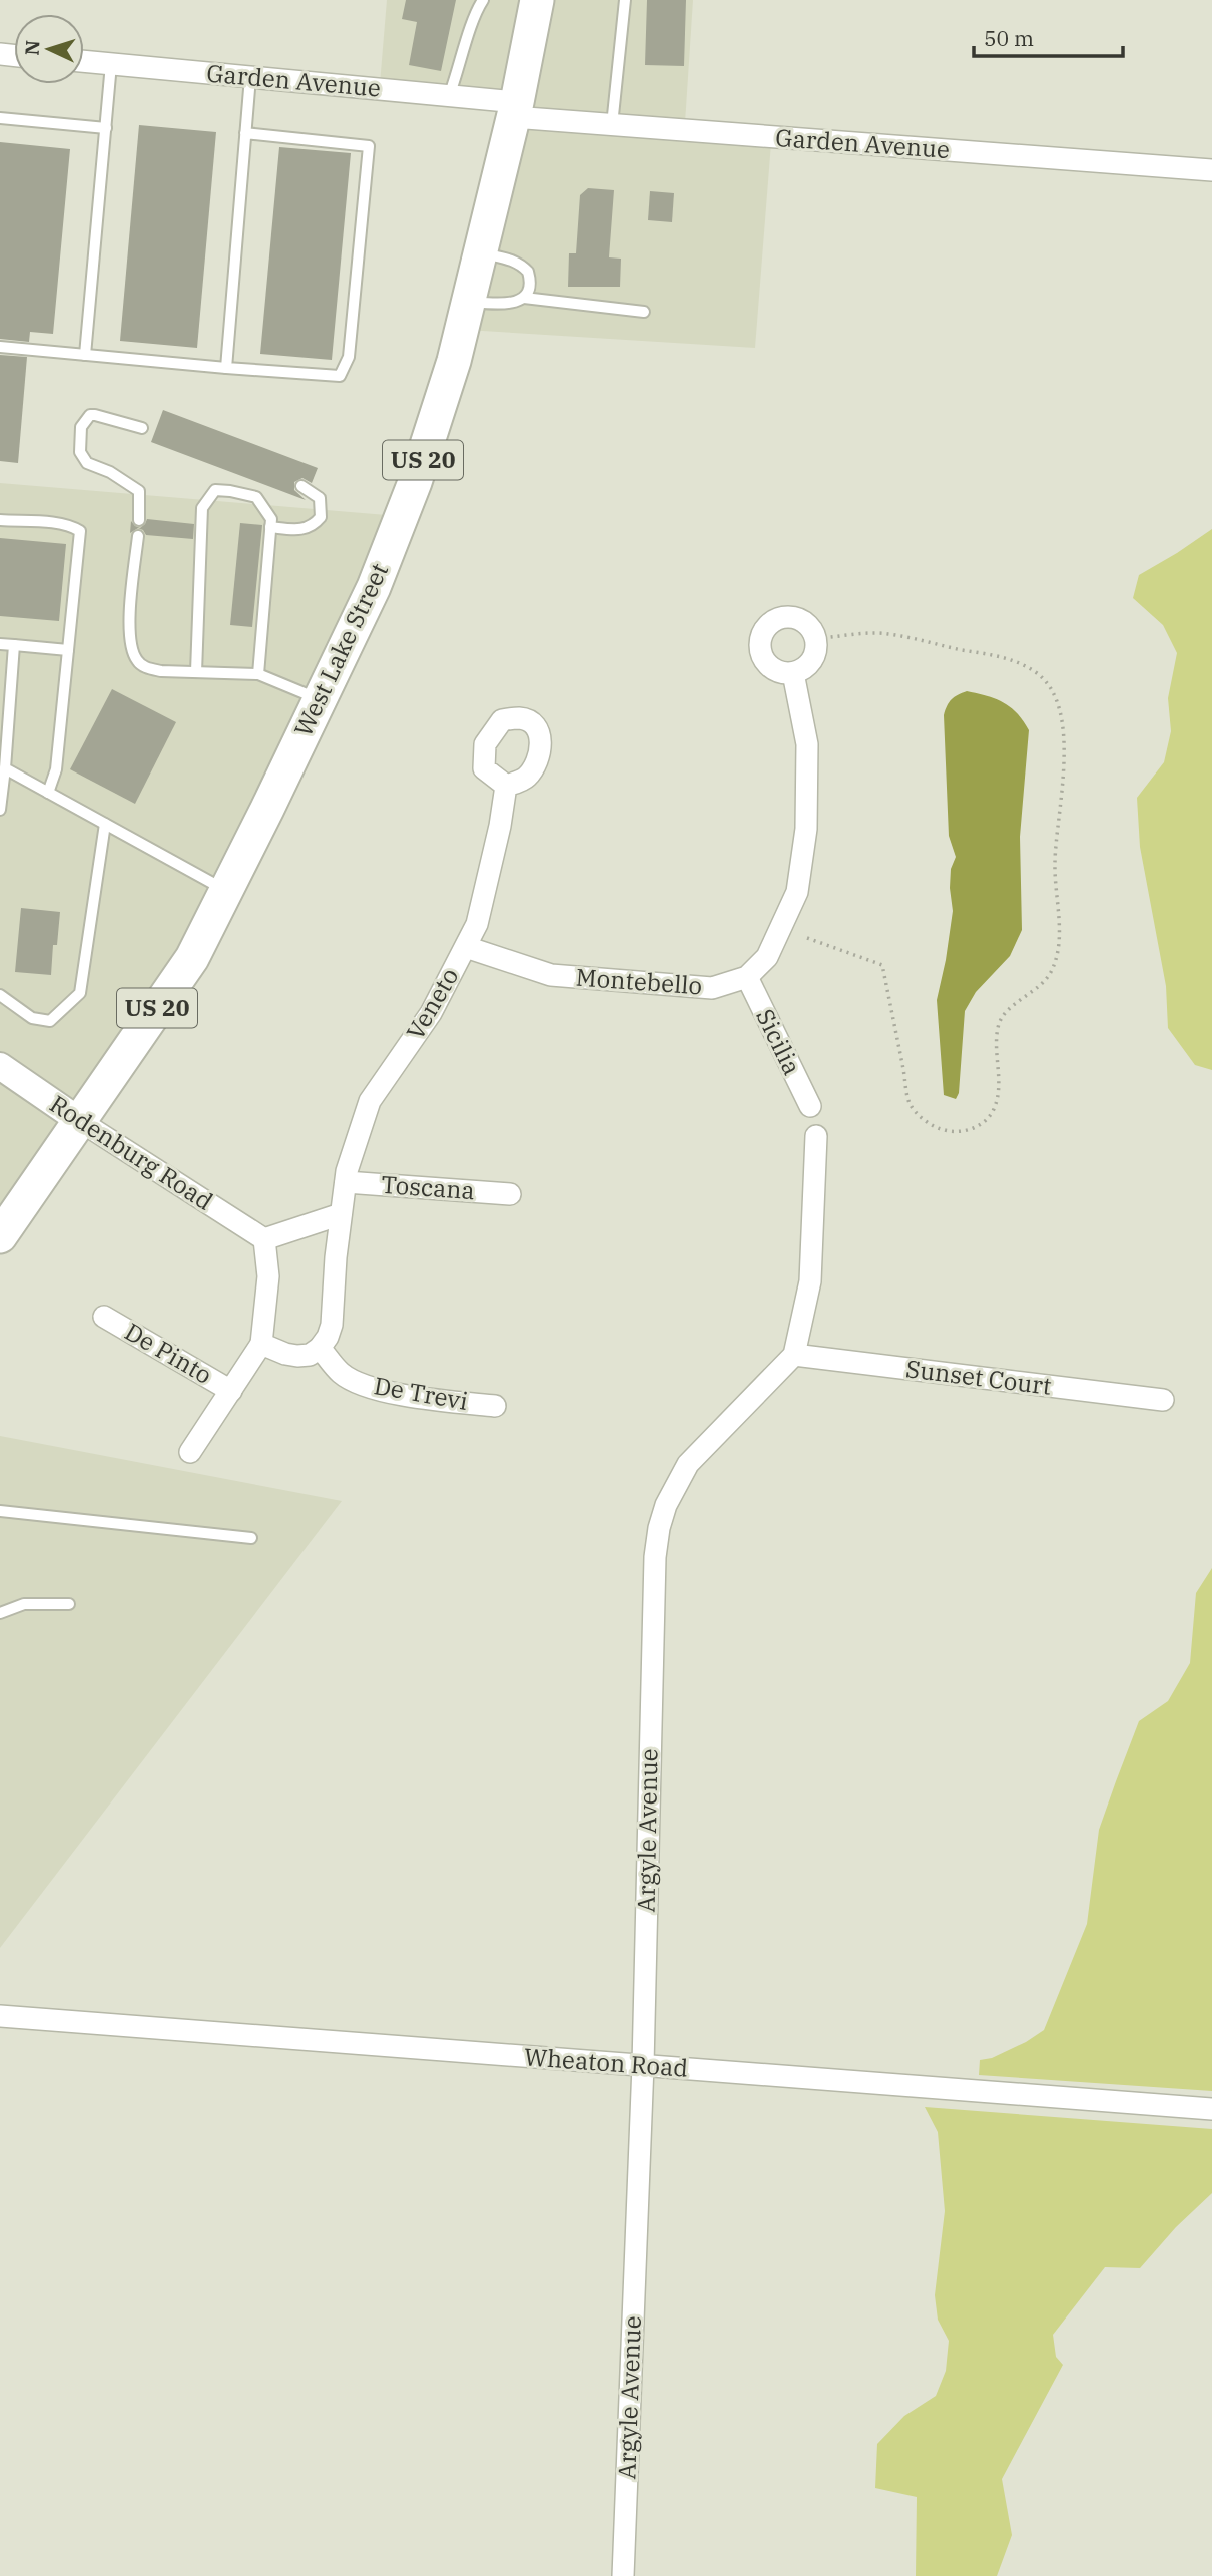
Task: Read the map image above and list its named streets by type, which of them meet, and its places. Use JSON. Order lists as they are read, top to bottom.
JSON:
{
  "streets": {
    "main road": ["US 20", "West Lake Street"],
    "street": [
      "Garden Avenue",
      "Montebello",
      "Veneto",
      "Sicilia",
      "Rodenburg Road",
      "Toscana",
      "De Pinto",
      "Sunset Court",
      "De Trevi",
      "Argyle Avenue",
      "Wheaton Road"
    ]
  },
  "crossings": [
    ["Garden Avenue", "West Lake Street"],
    ["West Lake Street", "Rodenburg Road"],
    ["Montebello", "Veneto"],
    ["Montebello", "Sicilia"],
    ["Veneto", "Toscana"],
    ["Veneto", "De Trevi"],
    ["Sunset Court", "Argyle Avenue"],
    ["Argyle Avenue", "Wheaton Road"]
  ],
  "scale_bar": "50 m",
  "north": "left"
}
